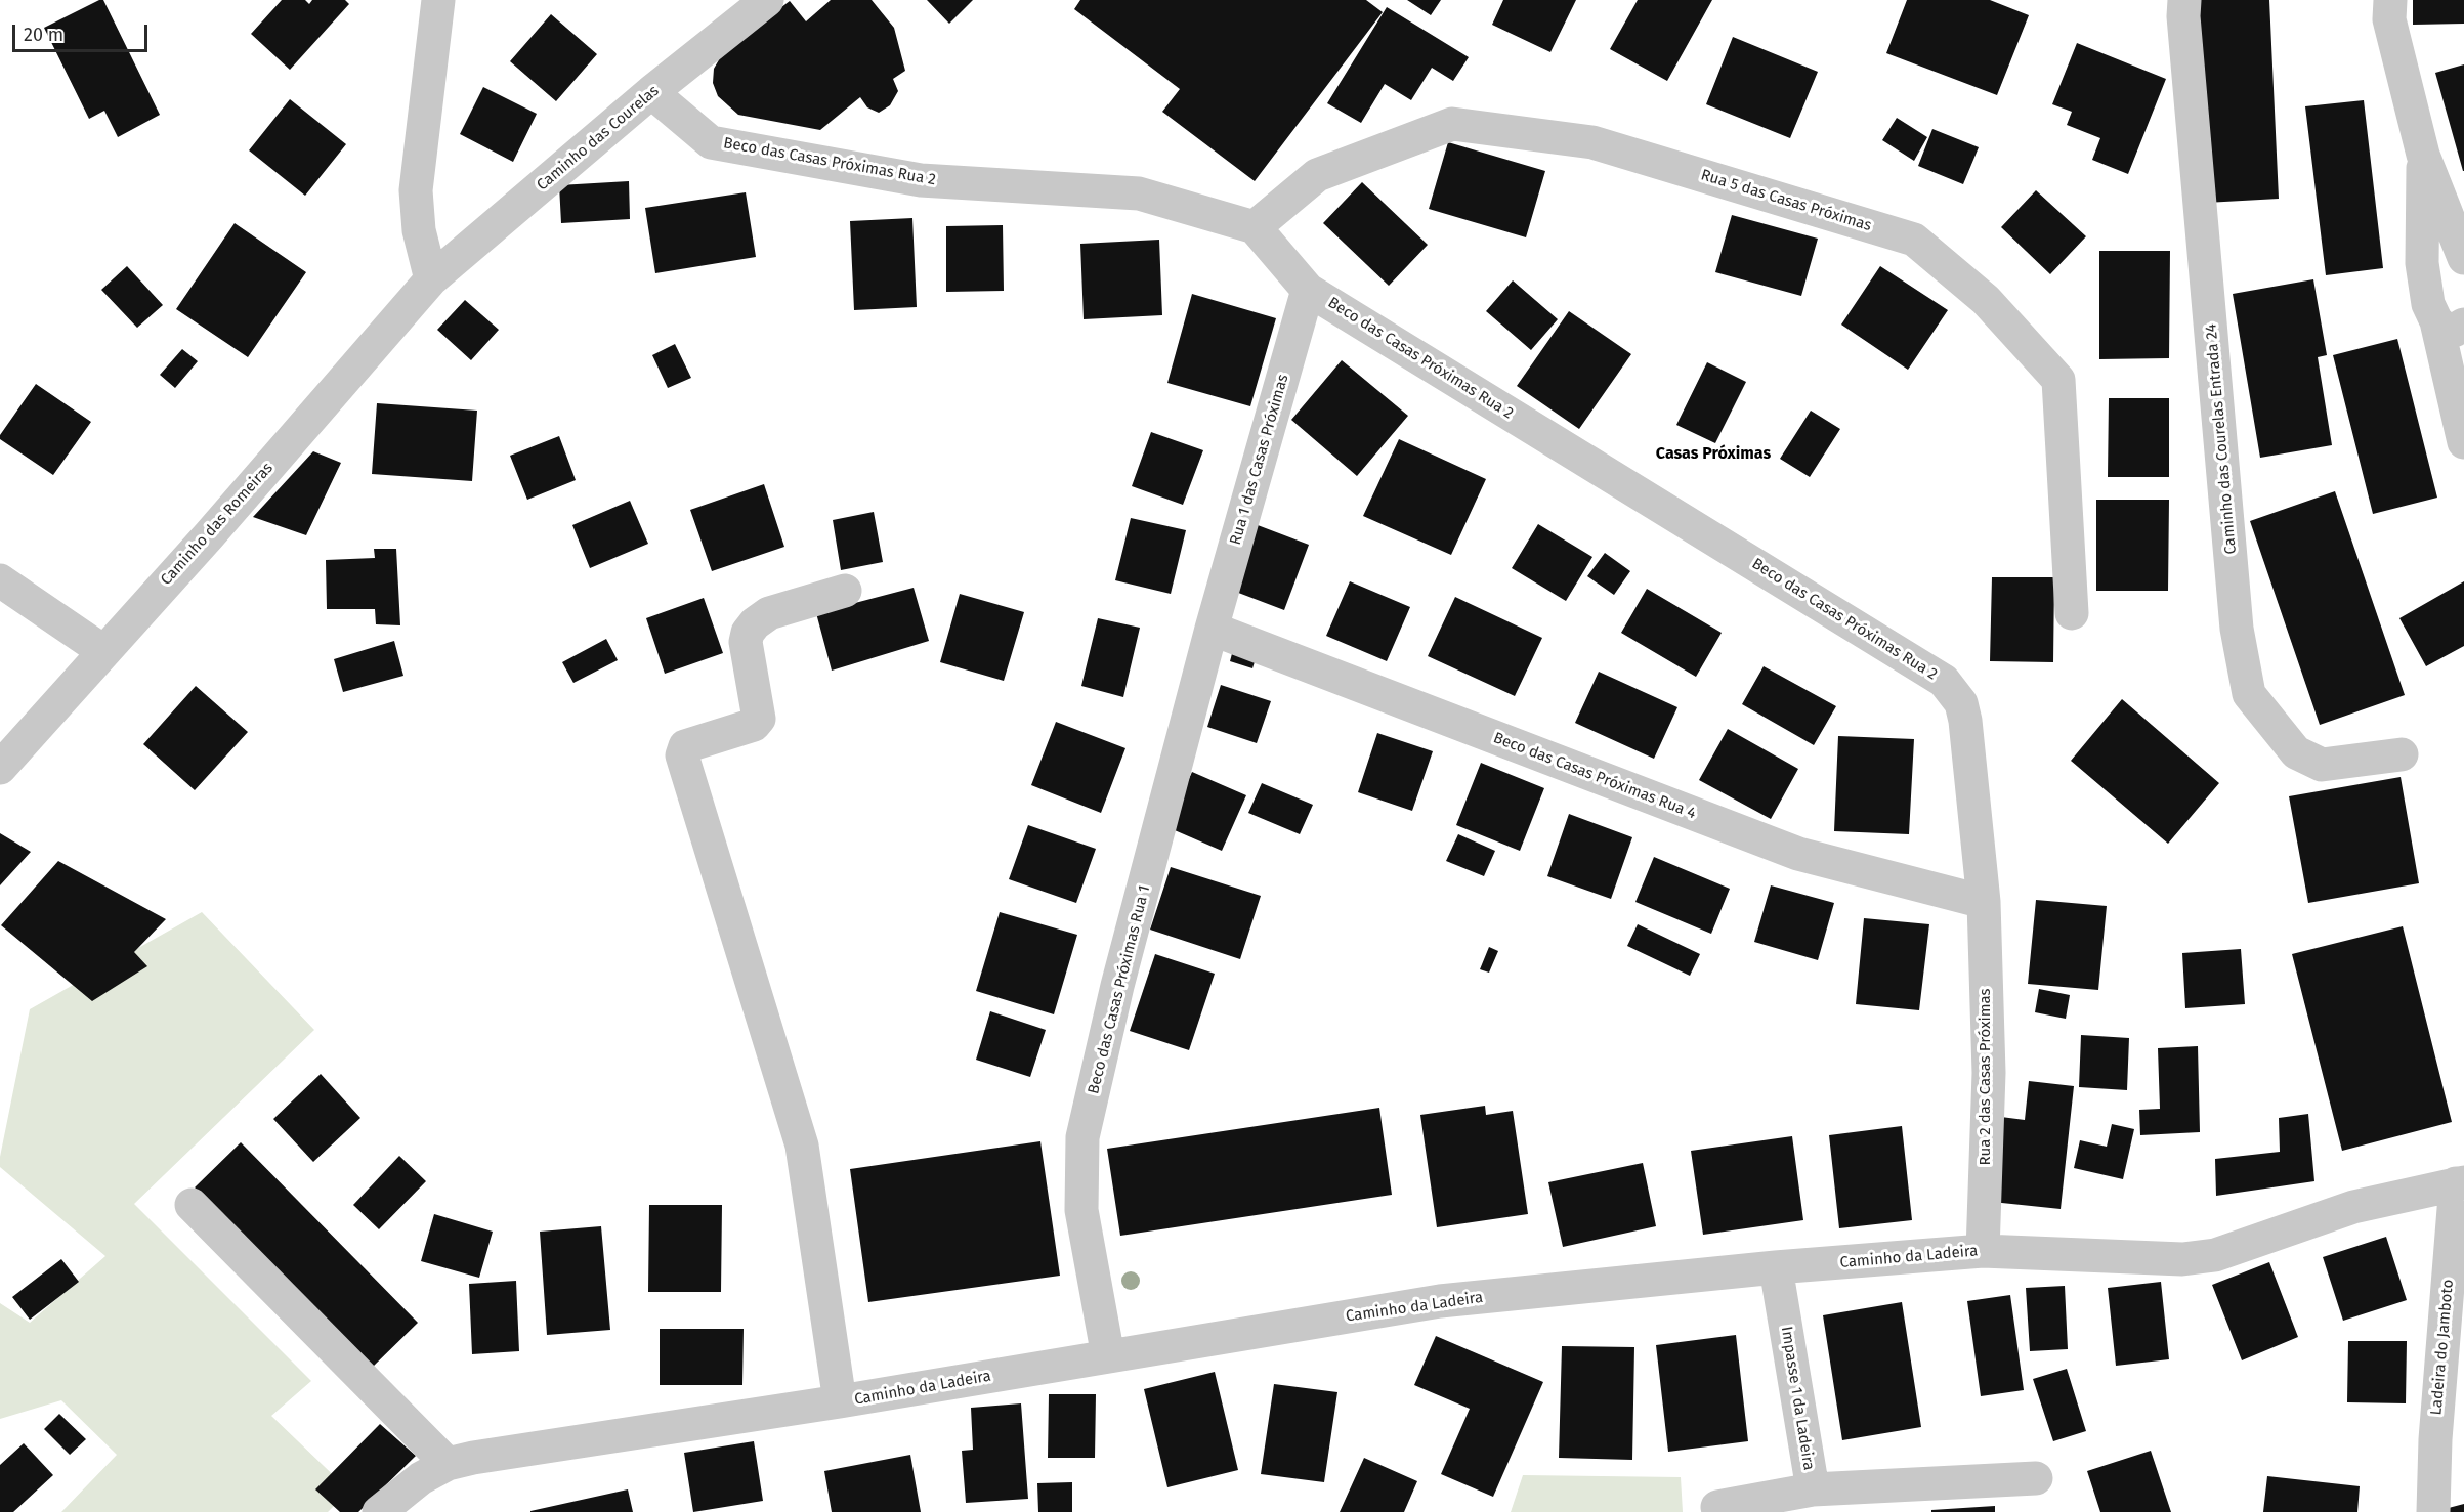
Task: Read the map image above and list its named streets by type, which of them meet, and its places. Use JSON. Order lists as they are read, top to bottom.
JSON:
{
  "streets": {
    "street": [
      "Caminho das Courelas",
      "Beco das Casas Próximas Rua 2",
      "Rua 5 das Casas Próximas",
      "Caminho das Courelas Entrada 24",
      "Rua 1 das Casas Próximas",
      "Caminho das Romeiras",
      "Beco das Casas Próximas Rua 4",
      "Beco das Casas Próximas Rua 1",
      "Rua 2 das Casas Próximas",
      "Caminho da Ladeira",
      "Ladeira do Jamboto",
      "Impasse 1 da Ladeira"
    ]
  },
  "crossings": [
    ["Caminho das Courelas", "Beco das Casas Próximas Rua 2"],
    ["Caminho das Courelas", "Caminho das Romeiras"],
    ["Beco das Casas Próximas Rua 2", "Rua 5 das Casas Próximas"],
    ["Beco das Casas Próximas Rua 2", "Rua 1 das Casas Próximas"],
    ["Beco das Casas Próximas Rua 2", "Beco das Casas Próximas Rua 4"],
    ["Beco das Casas Próximas Rua 2", "Rua 2 das Casas Próximas"],
    ["Rua 1 das Casas Próximas", "Beco das Casas Próximas Rua 4"],
    ["Rua 1 das Casas Próximas", "Beco das Casas Próximas Rua 1"],
    ["Beco das Casas Próximas Rua 4", "Beco das Casas Próximas Rua 1"],
    ["Beco das Casas Próximas Rua 4", "Rua 2 das Casas Próximas"],
    ["Beco das Casas Próximas Rua 1", "Caminho da Ladeira"],
    ["Rua 2 das Casas Próximas", "Caminho da Ladeira"],
    ["Caminho da Ladeira", "Ladeira do Jamboto"],
    ["Caminho da Ladeira", "Impasse 1 da Ladeira"]
  ],
  "districts": ["Casas Próximas"],
  "scale_bar": "20 m"
}
